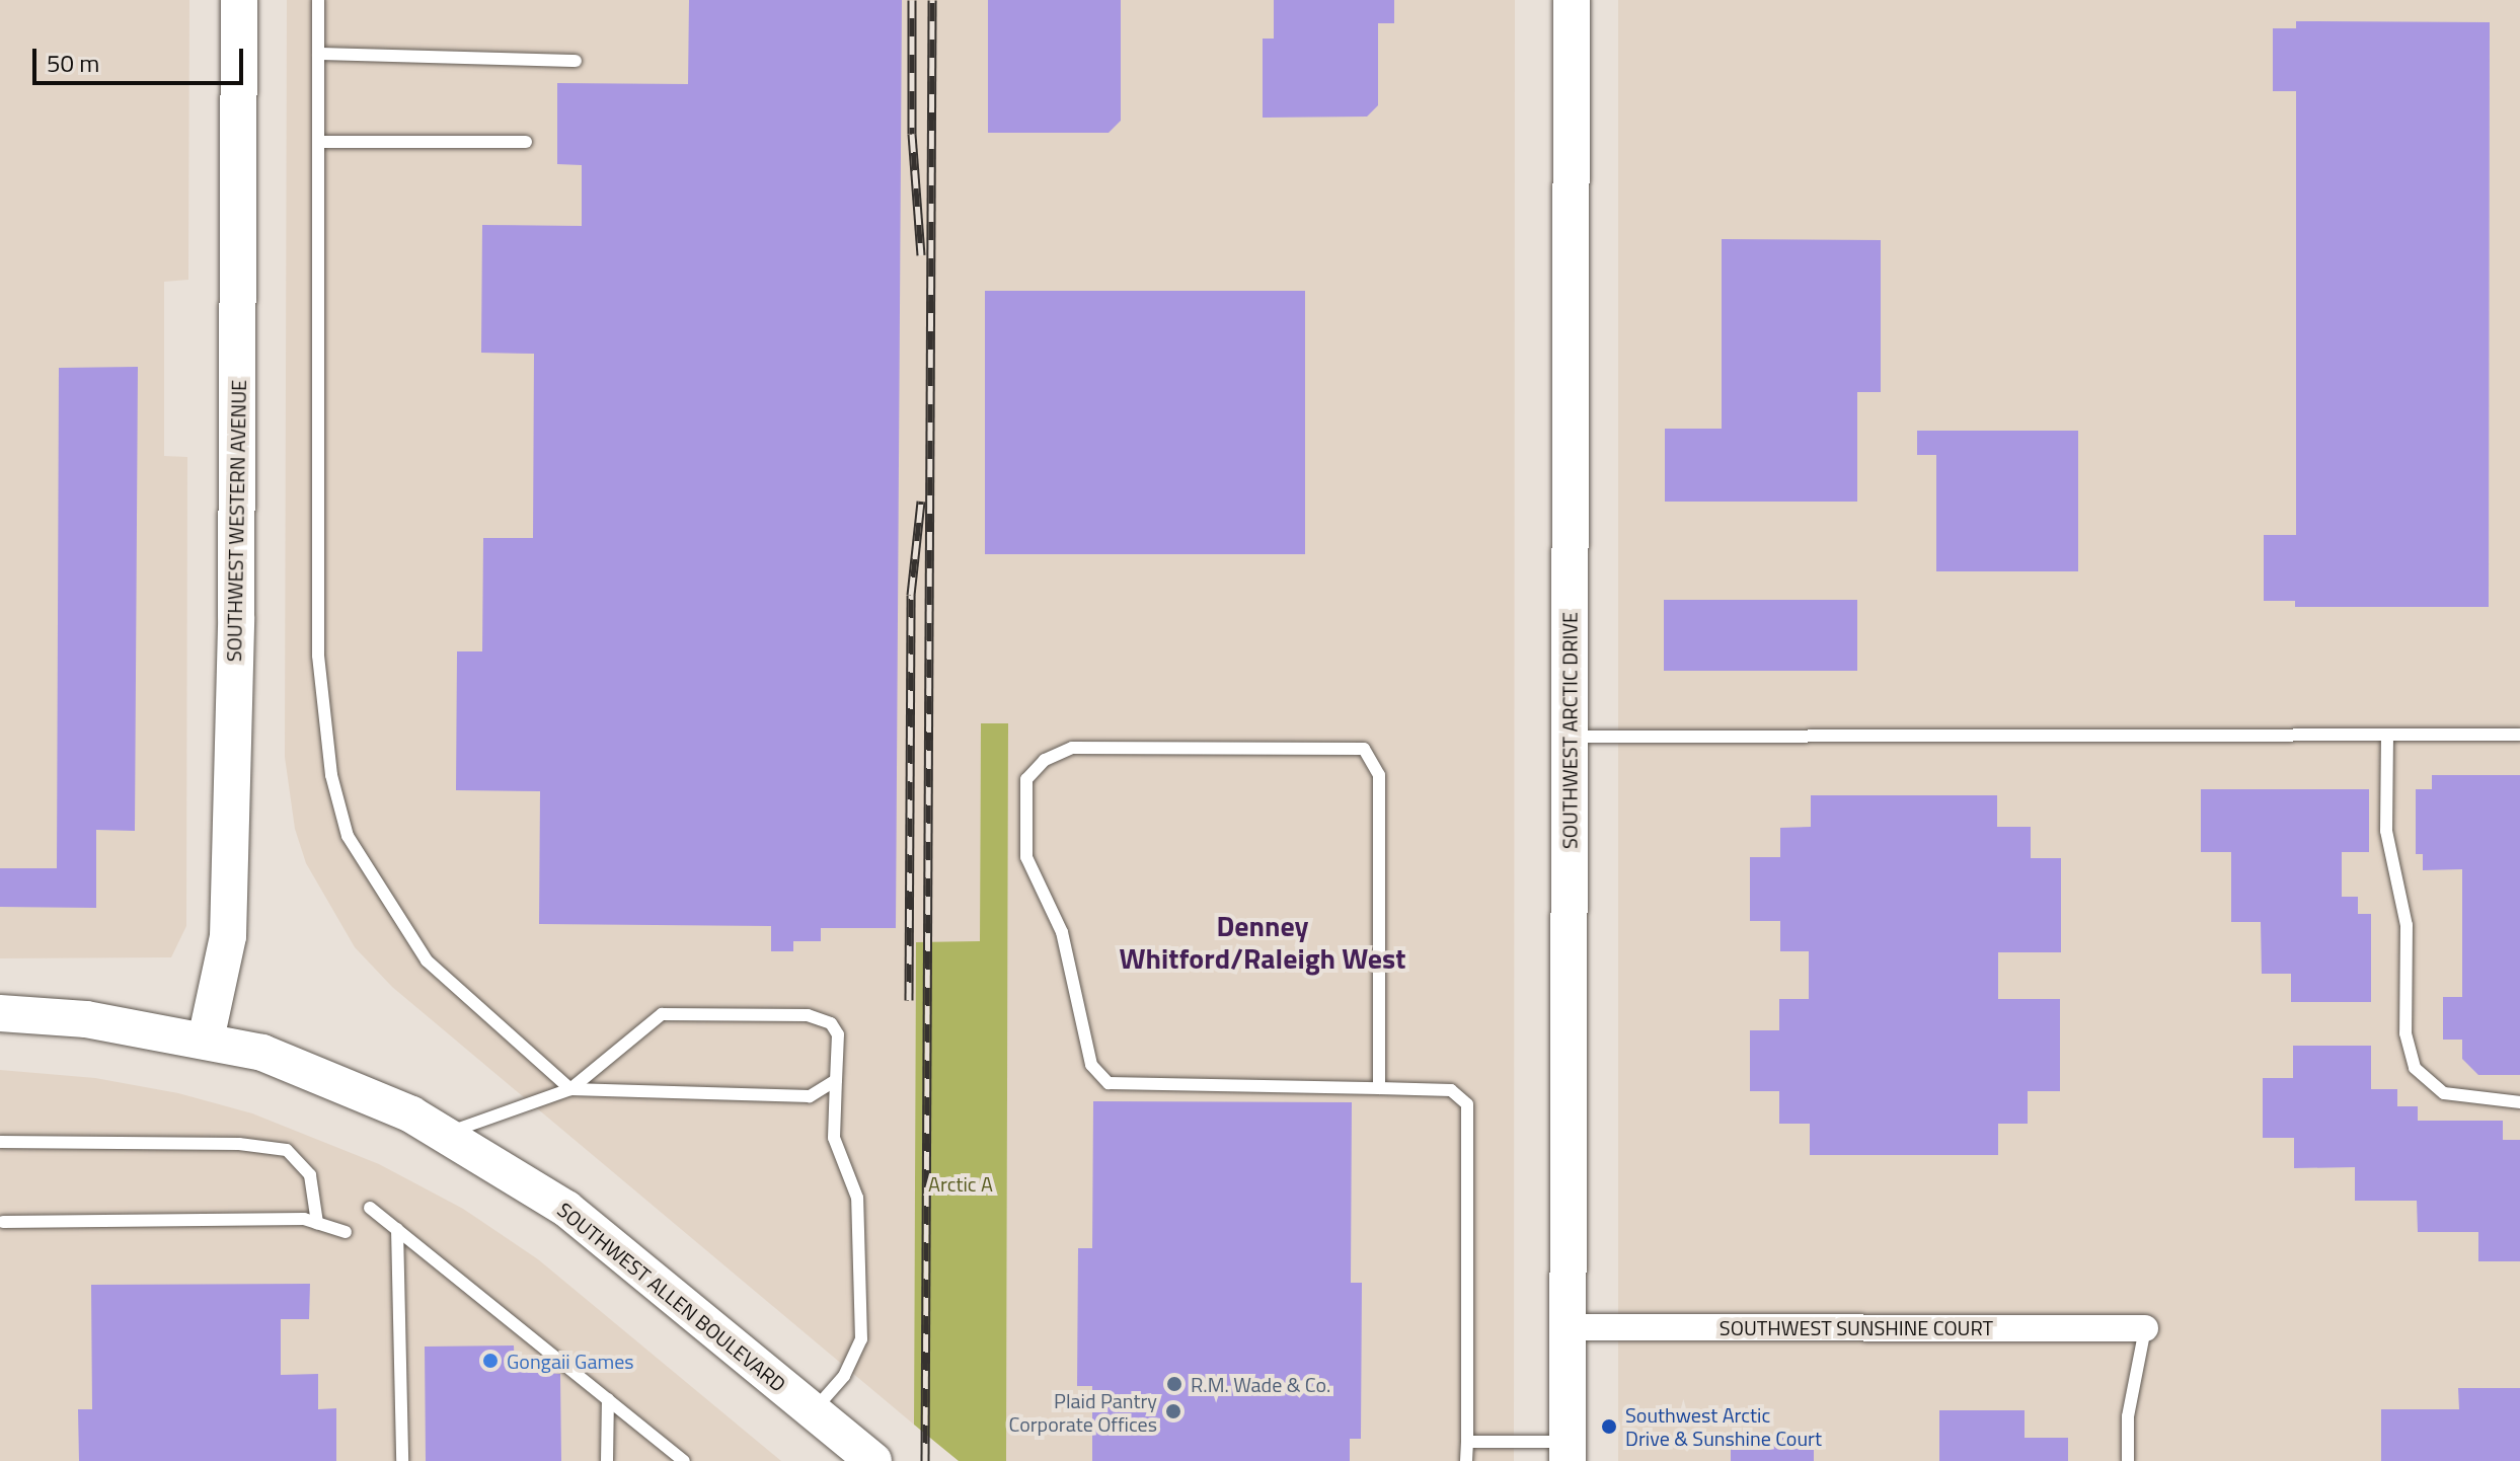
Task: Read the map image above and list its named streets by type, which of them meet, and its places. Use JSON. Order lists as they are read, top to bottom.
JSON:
{
  "streets": {
    "main road": ["SOUTHWEST WESTERN AVENUE", "SOUTHWEST ARCTIC DRIVE", "SOUTHWEST ALLEN BOULEVARD"],
    "street": ["SOUTHWEST SUNSHINE COURT"]
  },
  "crossings": [
    ["SOUTHWEST WESTERN AVENUE", "SOUTHWEST ALLEN BOULEVARD"],
    ["SOUTHWEST ARCTIC DRIVE", "SOUTHWEST SUNSHINE COURT"]
  ],
  "districts": ["Denney Whitford/Raleigh West"],
  "parks": ["Arctic A"],
  "places": [
    "Gongaii Games",
    "R.M. Wade & Co.",
    "Plaid Pantry Corporate Offices",
    "Southwest Arctic Drive & Sunshine Court"
  ],
  "scale_bar": "50 m"
}
